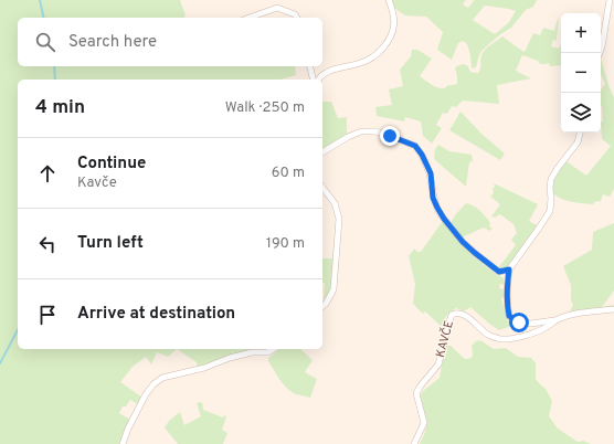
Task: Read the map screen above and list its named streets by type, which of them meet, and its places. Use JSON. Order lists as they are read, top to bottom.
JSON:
{
  "streets": {
    "street": ["KAVČE"]
  },
  "page": {
    "map_buttons": ["+", "−"],
    "search": "Search here",
    "heading": ["4 min", "Walk · 250 m"],
    "list": [
      ["Continue", "Kavče", "60 m"],
      ["Turn left", "190 m"],
      "Arrive at destination"
    ]
  }
}
